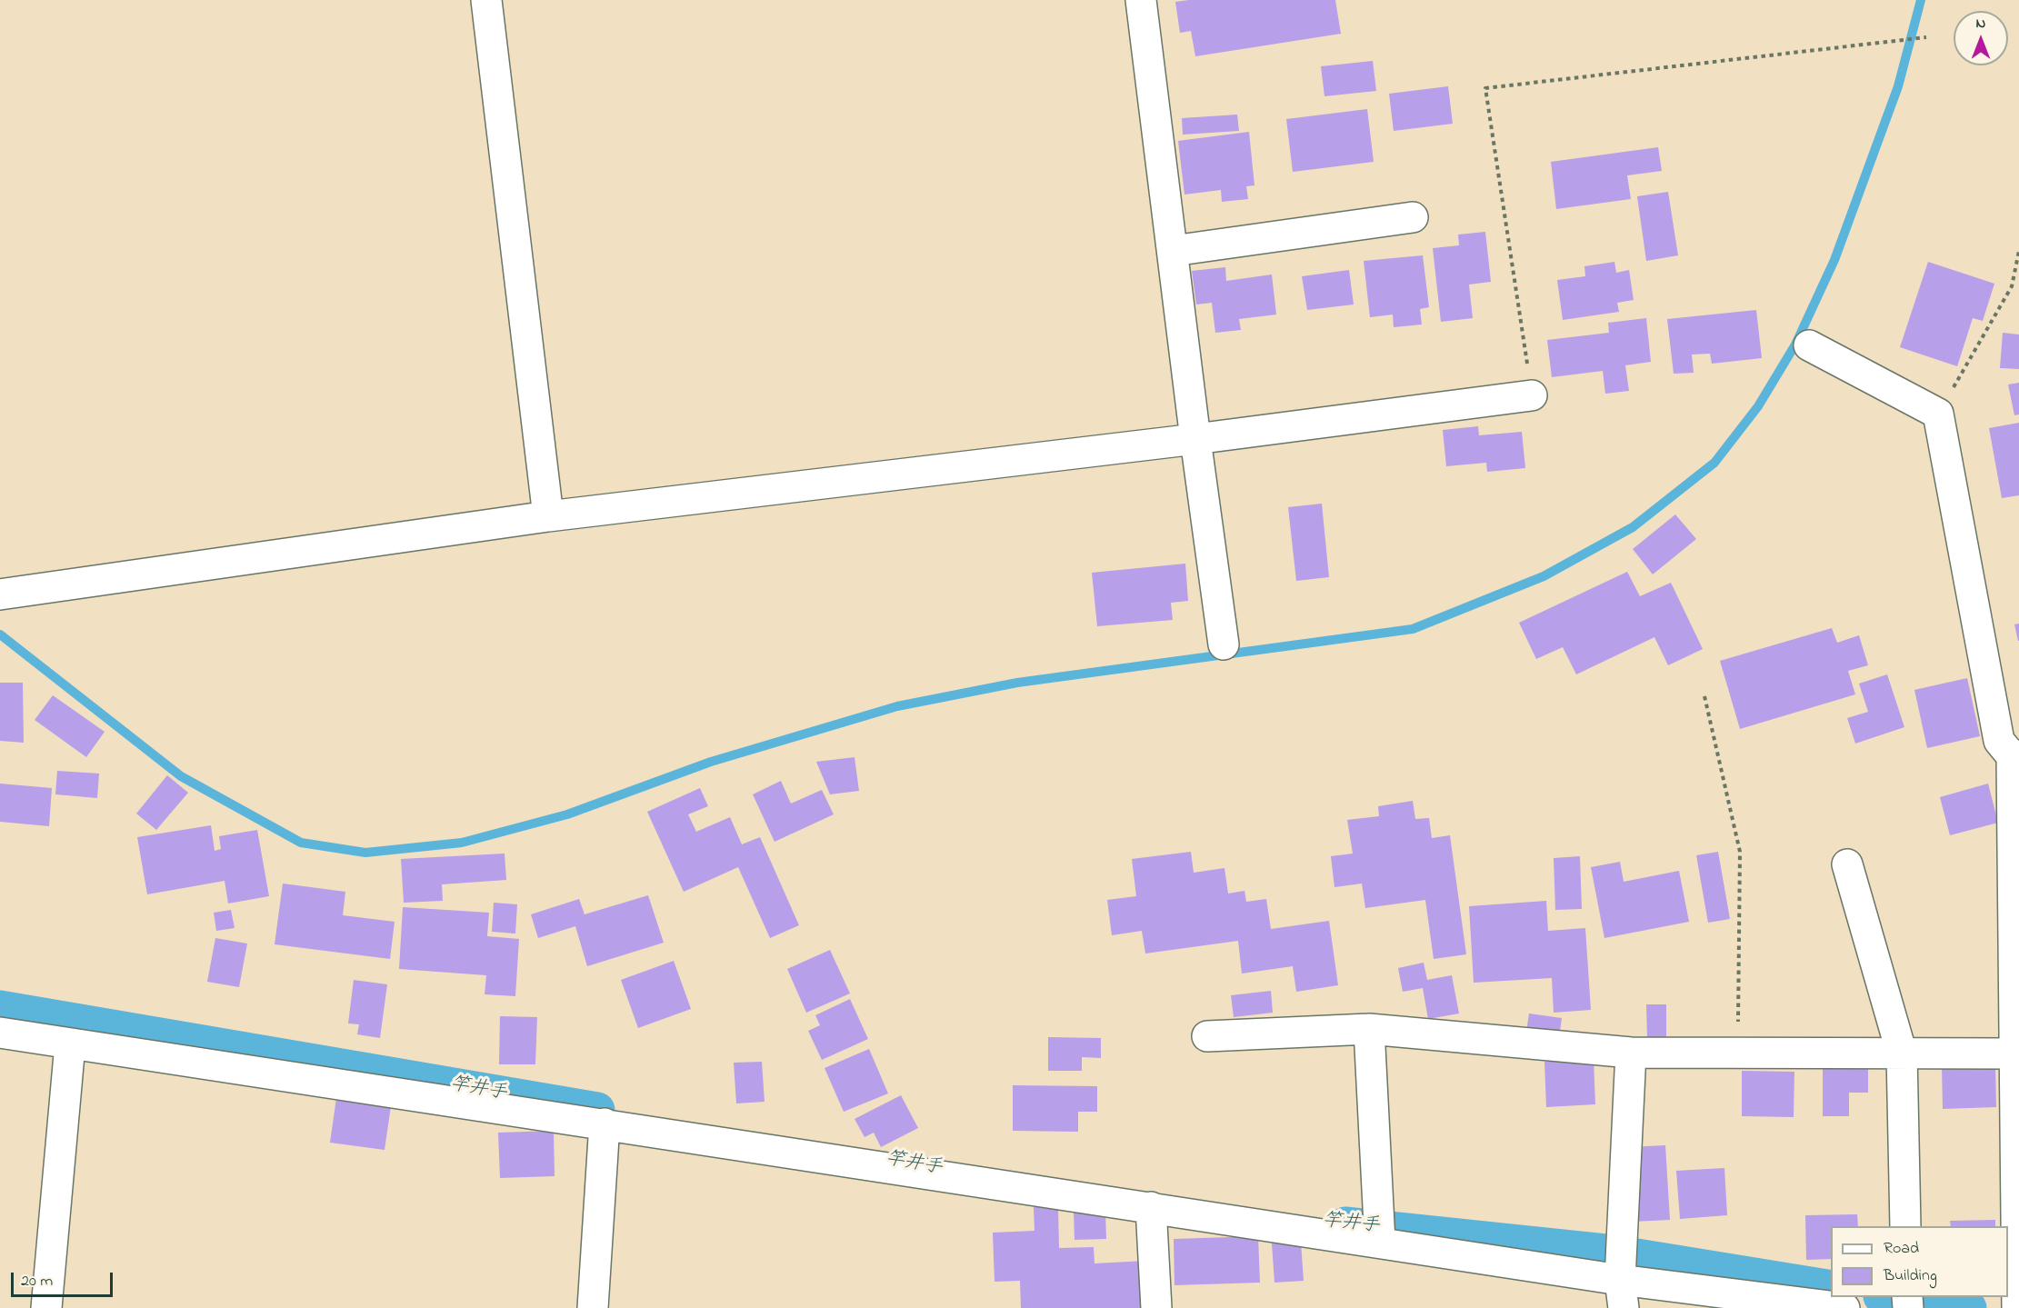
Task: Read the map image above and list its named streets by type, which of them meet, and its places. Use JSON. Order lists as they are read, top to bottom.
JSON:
{
  "water": ["竿井手"],
  "legend": ["Road", "Building"],
  "scale_bar": "20 m",
  "north": "top"
}
